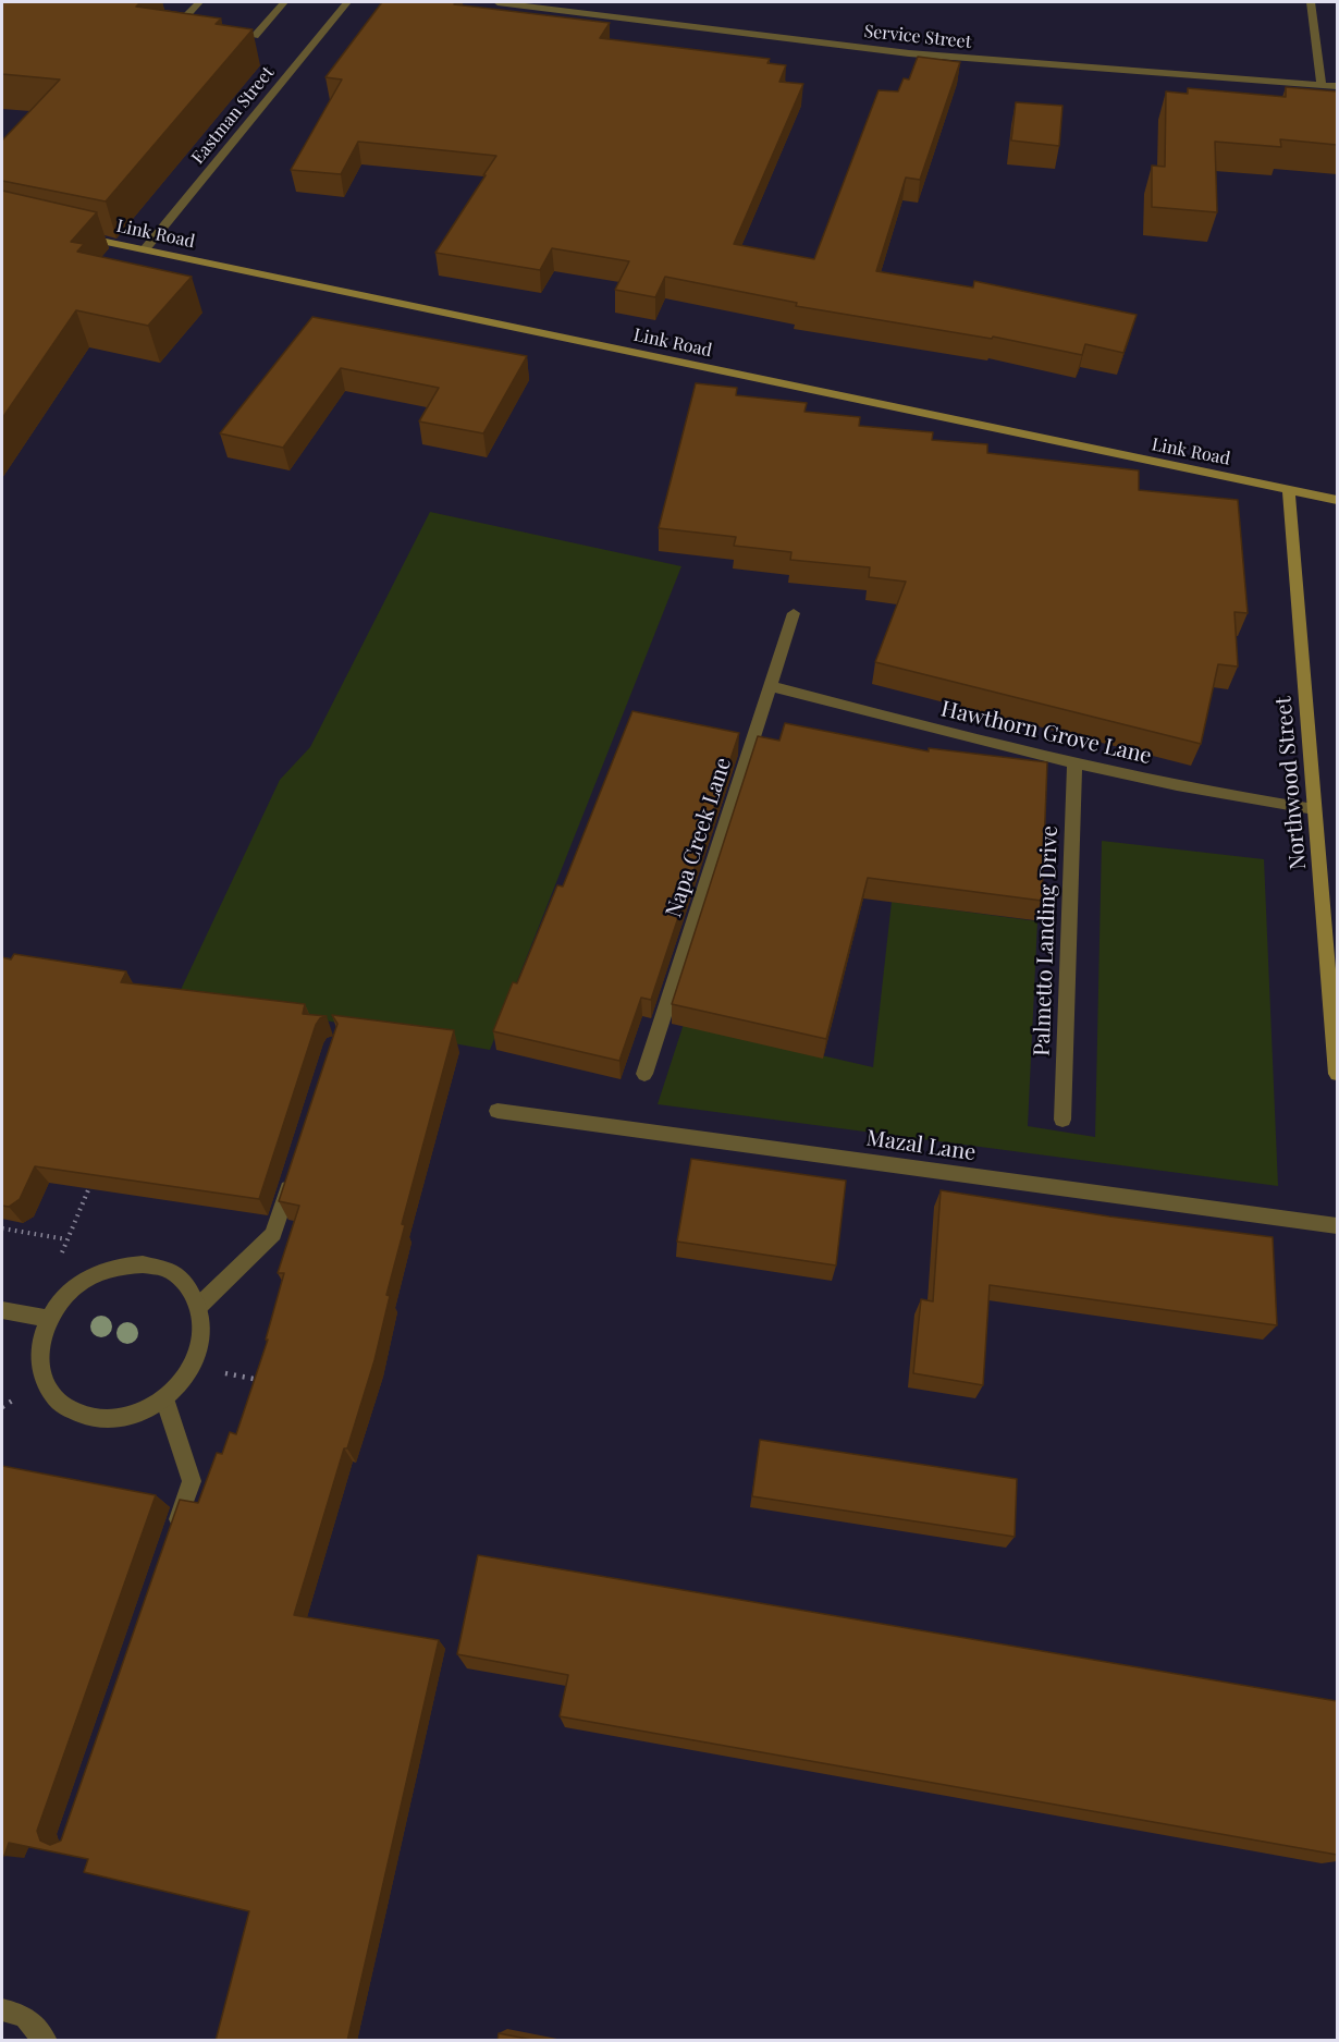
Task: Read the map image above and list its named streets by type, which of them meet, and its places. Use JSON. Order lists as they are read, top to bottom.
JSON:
{
  "streets": {
    "street": [
      "Service Street",
      "Eastman Street",
      "Link Road",
      "Hawthorn Grove Lane",
      "Northwood Street",
      "Napa Creek Lane",
      "Palmetto Landing Drive",
      "Mazal Lane"
    ]
  },
  "crossings": [
    ["Eastman Street", "Link Road"],
    ["Link Road", "Northwood Street"],
    ["Hawthorn Grove Lane", "Northwood Street"],
    ["Hawthorn Grove Lane", "Napa Creek Lane"],
    ["Hawthorn Grove Lane", "Palmetto Landing Drive"]
  ]
}
